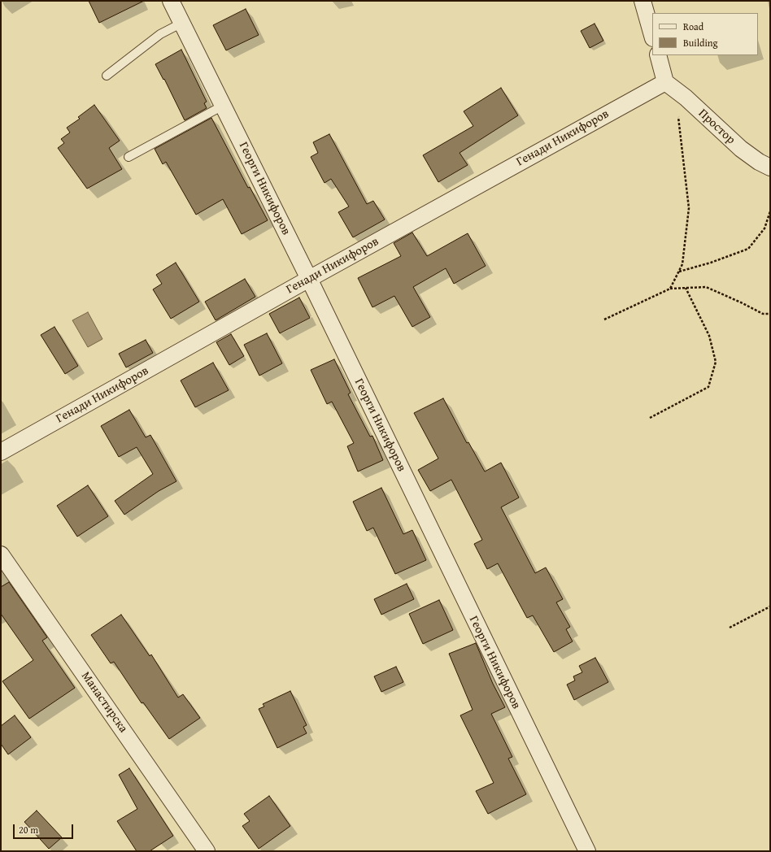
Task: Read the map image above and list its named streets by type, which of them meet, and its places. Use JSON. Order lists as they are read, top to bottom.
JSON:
{
  "streets": {
    "street": [
      "Простор",
      "Генади Никифоров",
      "Георги Никифоров",
      "Манастирска"
    ]
  },
  "crossings": [
    ["Простор", "Генади Никифоров"],
    ["Генади Никифоров", "Георги Никифоров"]
  ],
  "legend": ["Road", "Building"],
  "scale_bar": "20 m"
}
